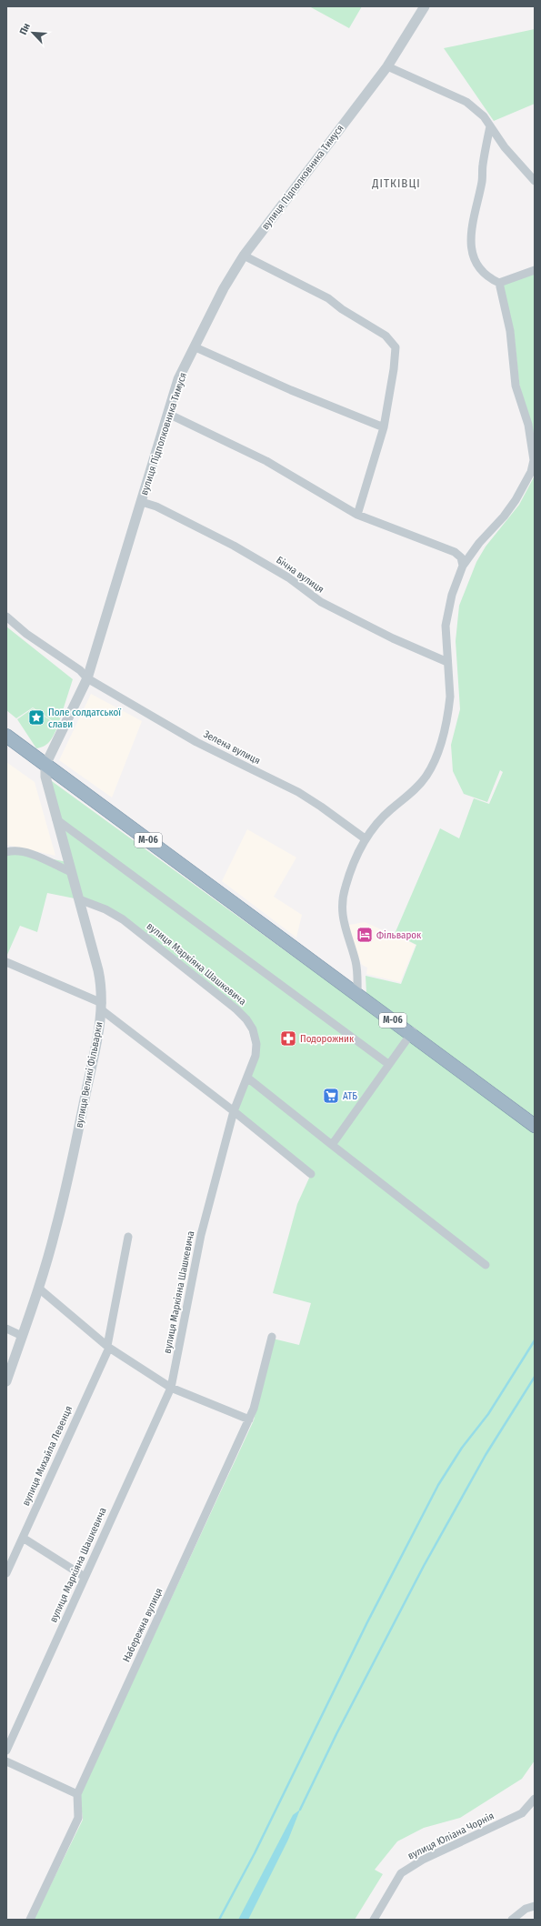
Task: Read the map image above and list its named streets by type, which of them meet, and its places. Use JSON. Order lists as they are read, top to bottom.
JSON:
{
  "streets": {
    "highway": ["М-06"],
    "street": [
      "вулиця Підполковника Тимуся",
      "Бічна вулиця",
      "Зелена вулиця",
      "вулиця Маркіяна Шашкевича",
      "вулиця Великі Фільварки",
      "вулиця Михайла Левенця",
      "Набережна вулиця",
      "вулиця Юліана Чорнія"
    ]
  },
  "crossings": [
    ["вулиця Підполковника Тимуся", "Бічна вулиця"],
    ["вулиця Підполковника Тимуся", "Зелена вулиця"],
    ["вулиця Підполковника Тимуся", "М-06"],
    ["вулиця Підполковника Тимуся", "вулиця Великі Фільварки"],
    ["М-06", "вулиця Великі Фільварки"],
    ["вулиця Маркіяна Шашкевича", "вулиця Великі Фільварки"]
  ],
  "districts": ["ДІТКІВЦІ"],
  "places": {
    "place": ["Поле солдатської слави"],
    "hotel": ["Фільварок"],
    "pharmacy": ["Подорожник"],
    "supermarket": ["АТБ"]
  },
  "north": "top left"
}
